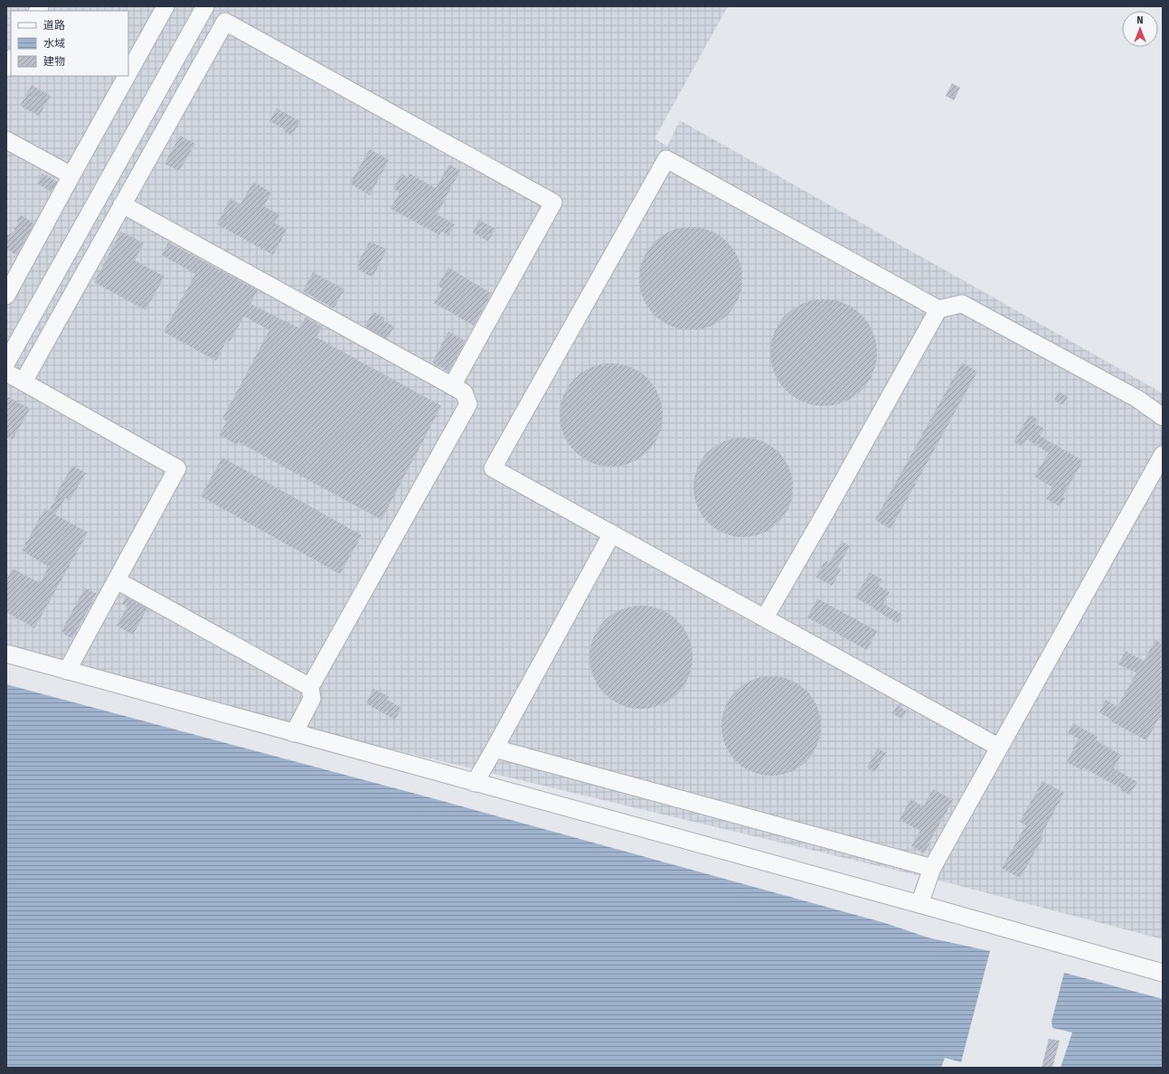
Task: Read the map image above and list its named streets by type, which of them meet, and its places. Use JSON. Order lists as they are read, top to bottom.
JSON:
{
  "legend": ["道路", "水域", "建物"],
  "north": "top"
}
